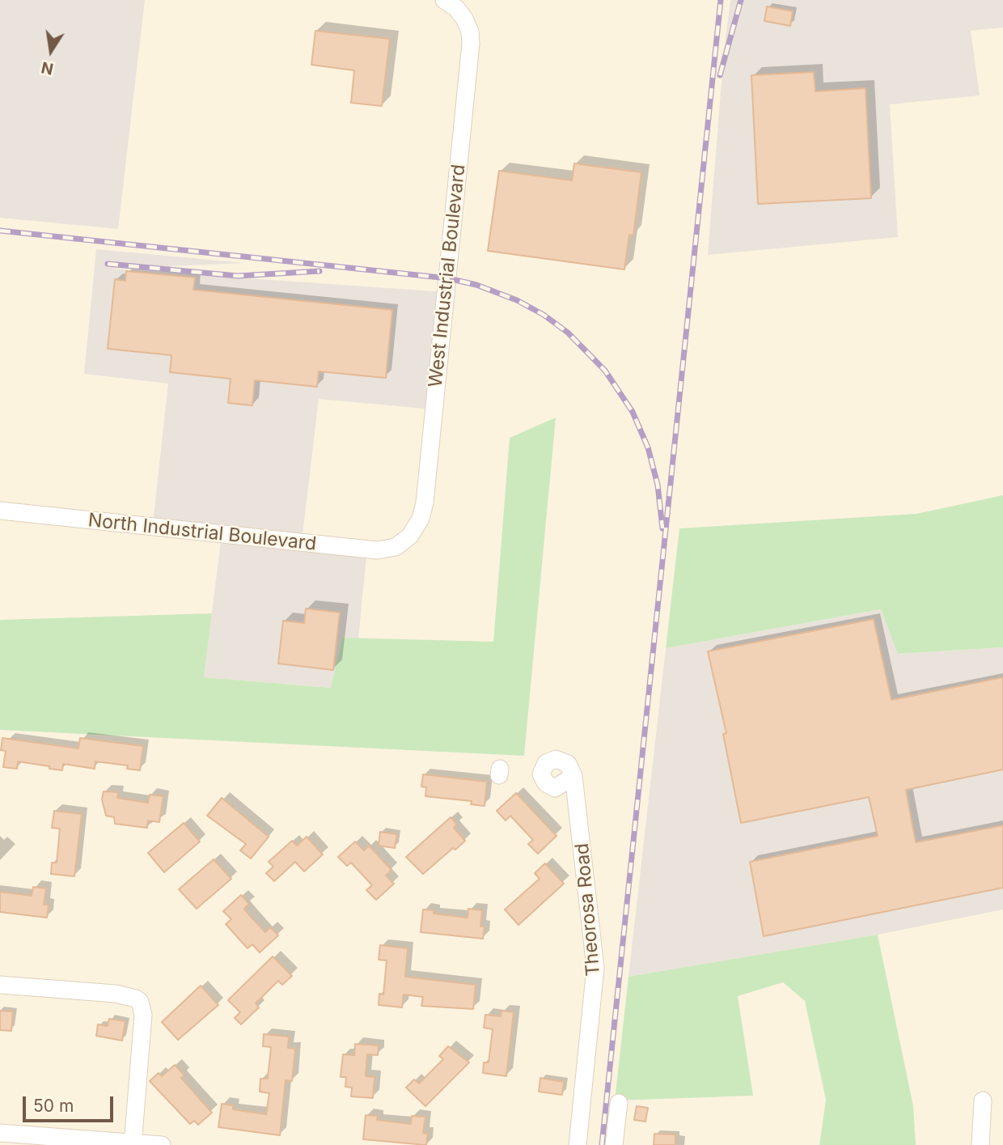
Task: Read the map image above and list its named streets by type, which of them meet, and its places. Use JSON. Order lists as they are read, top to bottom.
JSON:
{
  "streets": {
    "street": ["West Industrial Boulevard", "North Industrial Boulevard", "Theorosa Road"]
  },
  "crossings": [
    ["West Industrial Boulevard", "North Industrial Boulevard"]
  ],
  "scale_bar": "50 m",
  "north": "bottom"
}
